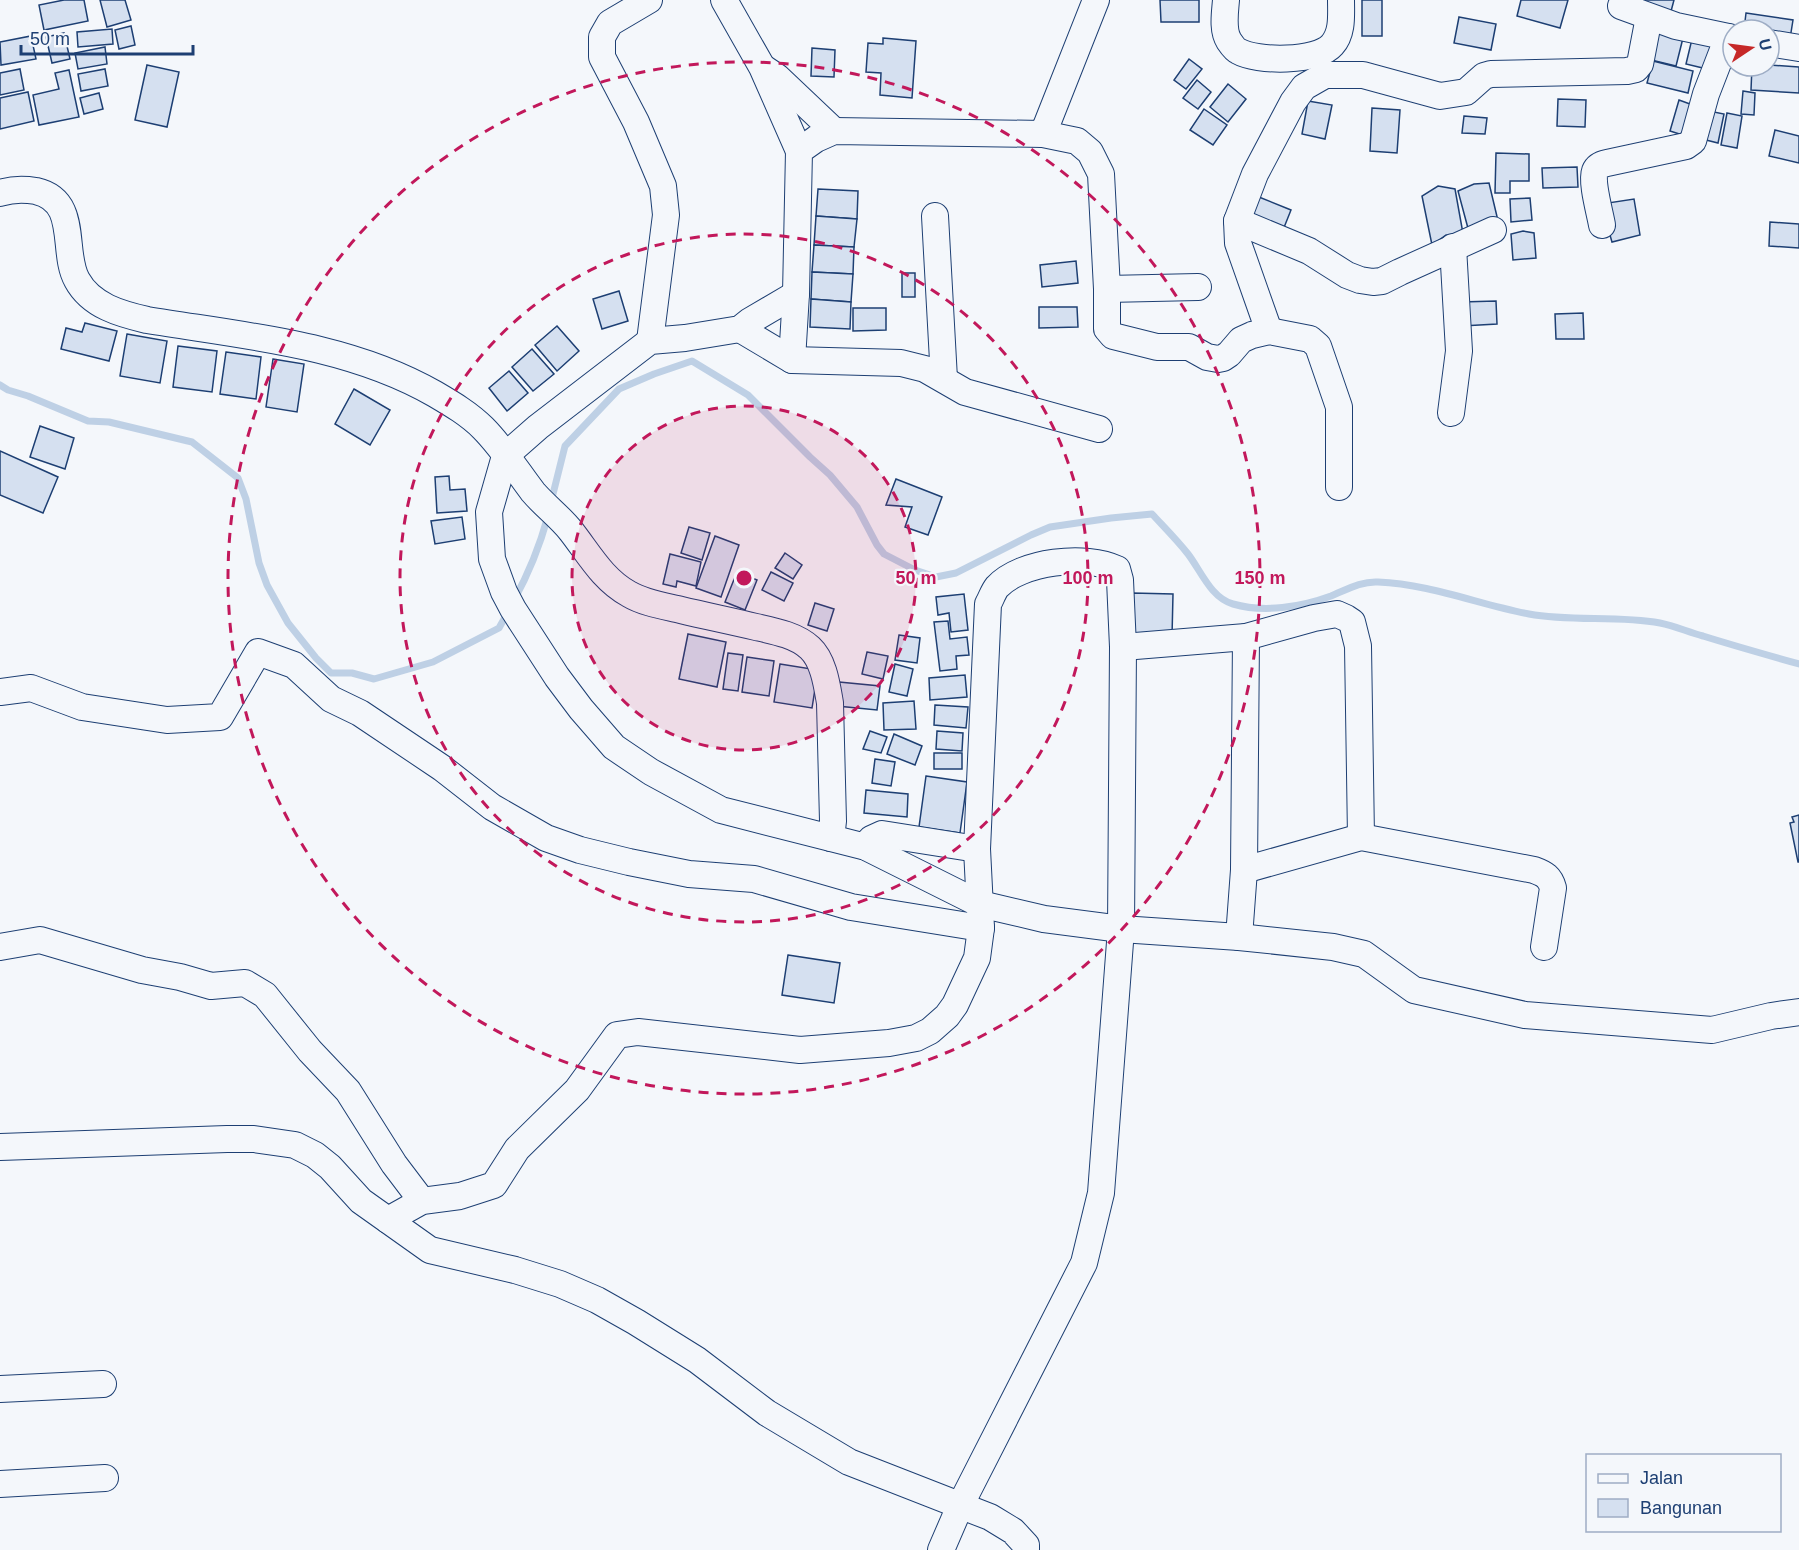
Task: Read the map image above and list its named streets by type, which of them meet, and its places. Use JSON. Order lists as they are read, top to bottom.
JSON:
{
  "legend": ["Jalan", "Bangunan"],
  "scale_bar": "50 m",
  "north": "right",
  "rings": ["50 m", "100 m", "150 m"]
}
